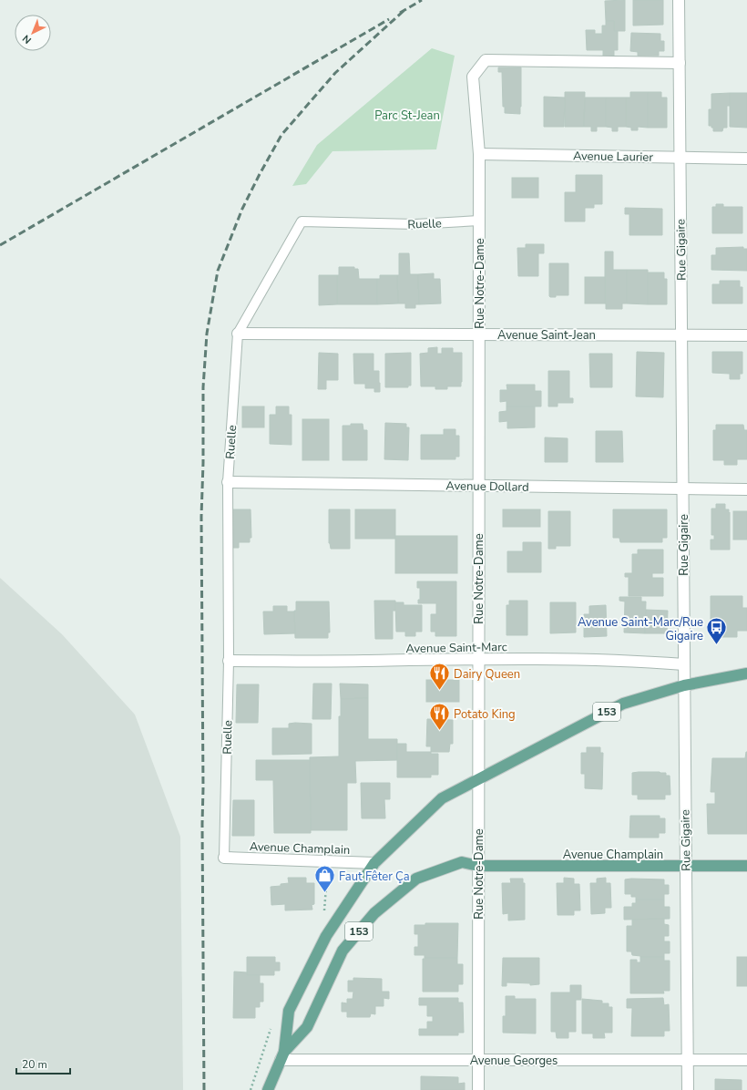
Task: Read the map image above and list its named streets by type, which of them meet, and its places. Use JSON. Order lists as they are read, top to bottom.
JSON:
{
  "streets": {
    "main road": ["153", "Avenue Champlain"],
    "street": [
      "Avenue Laurier",
      "Rue Gigaire",
      "Rue Notre-Dame",
      "Avenue Saint-Jean",
      "Avenue Dollard",
      "Avenue Saint-Marc",
      "Avenue Georges"
    ],
    "lane": ["Ruelle"]
  },
  "crossings": [
    ["Avenue Laurier", "Rue Gigaire"],
    ["Avenue Laurier", "Rue Notre-Dame"],
    ["Ruelle", "Rue Notre-Dame"],
    ["Ruelle", "Avenue Saint-Jean"],
    ["Ruelle", "Avenue Dollard"],
    ["Ruelle", "Avenue Saint-Marc"],
    ["Ruelle", "Avenue Champlain"],
    ["Rue Gigaire", "Rue Notre-Dame"],
    ["Rue Gigaire", "Avenue Saint-Jean"],
    ["Rue Gigaire", "Avenue Dollard"],
    ["Rue Gigaire", "Avenue Saint-Marc"],
    ["Rue Gigaire", "153"],
    ["Rue Gigaire", "Avenue Champlain"],
    ["Rue Gigaire", "Avenue Georges"],
    ["Rue Notre-Dame", "Avenue Saint-Jean"],
    ["Rue Notre-Dame", "Avenue Dollard"],
    ["Rue Notre-Dame", "Avenue Saint-Marc"],
    ["Rue Notre-Dame", "153"],
    ["Rue Notre-Dame", "Avenue Champlain"],
    ["Rue Notre-Dame", "Avenue Georges"],
    ["153", "Avenue Champlain"],
    ["153", "Avenue Georges"]
  ],
  "parks": ["Parc St-Jean"],
  "places": {
    "bus stop": ["Avenue Saint-Marc/Rue Gigaire"],
    "restaurant": ["Dairy Queen", "Potato King"],
    "shop": ["Faut Fêter Ça"]
  },
  "scale_bar": "20 m",
  "north": "bottom left"
}
